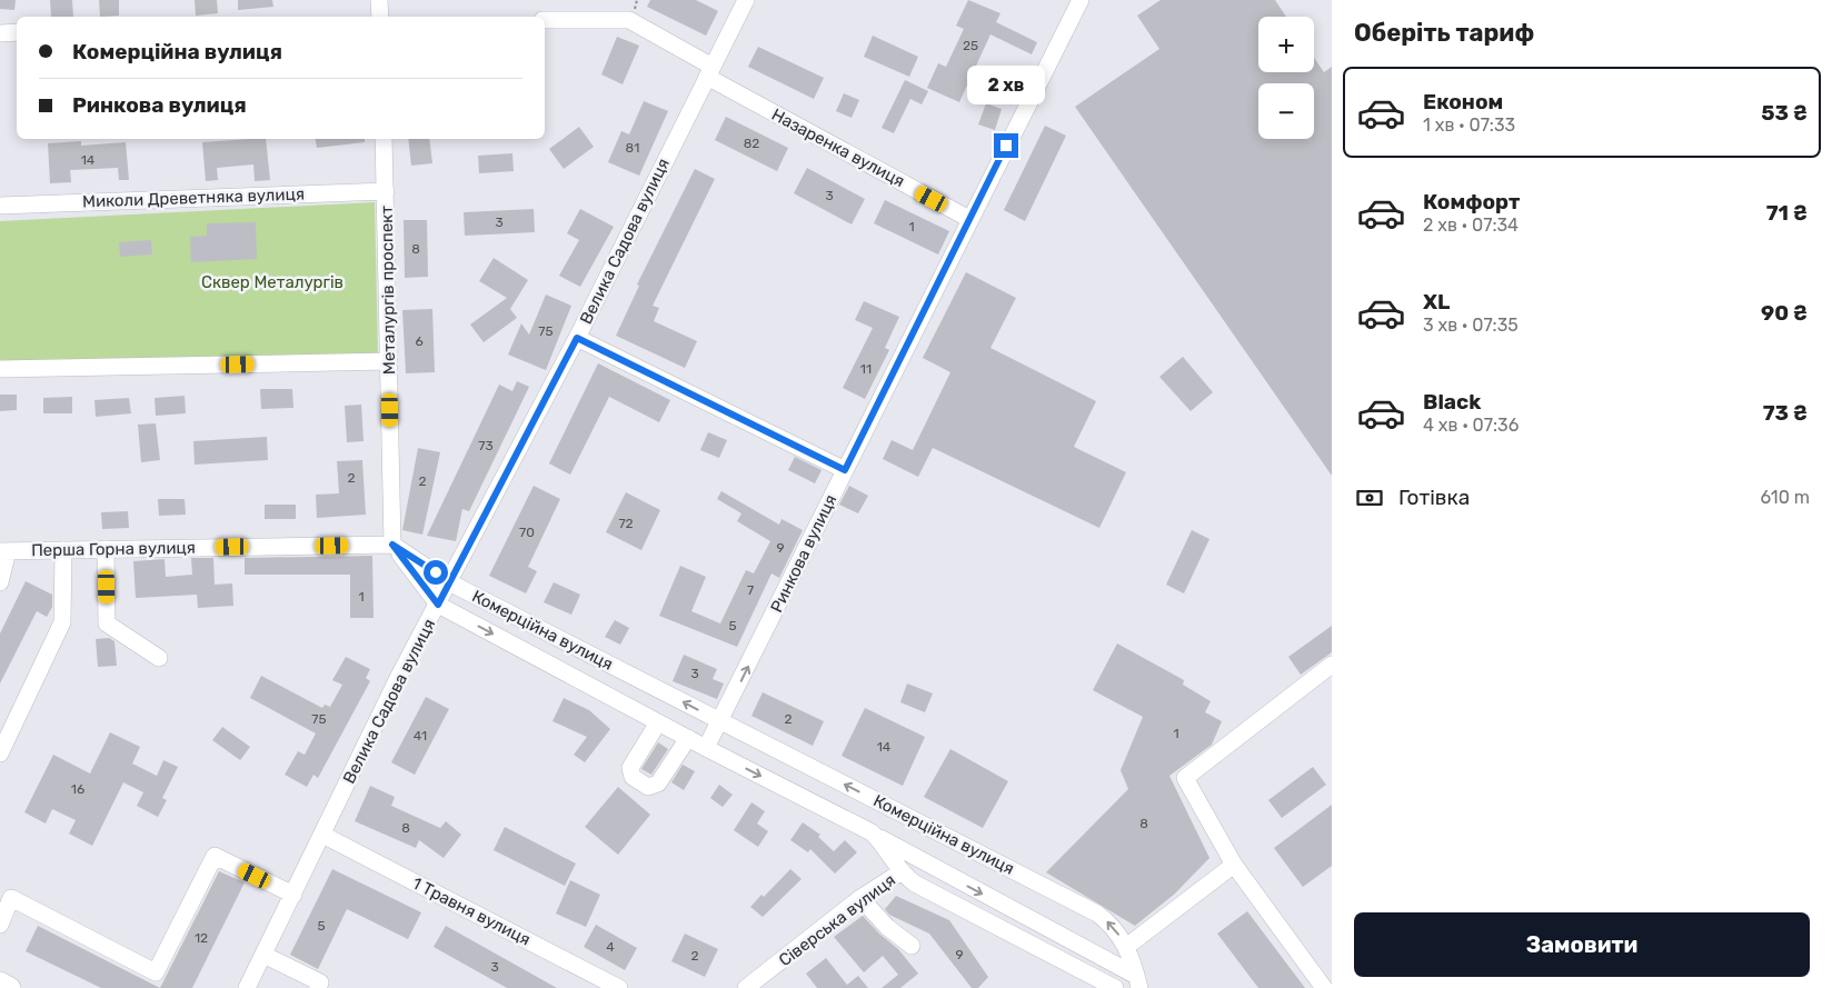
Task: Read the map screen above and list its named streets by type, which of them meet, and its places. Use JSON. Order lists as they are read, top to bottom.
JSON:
{
  "streets": {
    "street": [
      "Назаренка вулиця",
      "Миколи Древетняка вулиця",
      "Велика Садова вулиця",
      "Металургів проспект",
      "Перша Горна вулиця",
      "Ринкова вулиця",
      "Комерційна вулиця",
      "1 Травня вулиця",
      "Сіверська вулиця"
    ]
  },
  "crossings": [
    ["Назаренка вулиця", "Велика Садова вулиця"],
    ["Назаренка вулиця", "Ринкова вулиця"],
    ["Миколи Древетняка вулиця", "Металургів проспект"],
    ["Велика Садова вулиця", "Комерційна вулиця"],
    ["Велика Садова вулиця", "1 Травня вулиця"],
    ["Металургів проспект", "Перша Горна вулиця"],
    ["Металургів проспект", "Комерційна вулиця"],
    ["Перша Горна вулиця", "Комерційна вулиця"],
    ["Ринкова вулиця", "Комерційна вулиця"],
    ["Комерційна вулиця", "Сіверська вулиця"]
  ],
  "parks": ["Сквер Металургів"],
  "house_numbers": [
    "25",
    "82",
    "81",
    "14",
    "3",
    "3",
    "1",
    "8",
    "75",
    "6",
    "11",
    "73",
    "2",
    "2",
    "72",
    "70",
    "9",
    "7",
    "1",
    "5",
    "3",
    "75",
    "2",
    "1",
    "41",
    "14",
    "16",
    "8",
    "8",
    "5",
    "12",
    "4",
    "9",
    "2",
    "3"
  ],
  "page": {
    "heading": "Оберіть тариф",
    "map_buttons": ["+", "−"],
    "banner": ["Комерційна вулиця", "Ринкова вулиця"],
    "bubble": "2 хв",
    "list": [
      {
        "name": "Економ",
        "note": "1 хв · 07:33",
        "value": "53 ₴"
      },
      {
        "name": "Комфорт",
        "note": "2 хв · 07:34",
        "value": "71 ₴"
      },
      {
        "name": "XL",
        "note": "3 хв · 07:35",
        "value": "90 ₴"
      },
      {
        "name": "Black",
        "note": "4 хв · 07:36",
        "value": "73 ₴"
      }
    ],
    "pay": ["Готівка", "610 m"],
    "buttons": "Замовити"
  }
}
